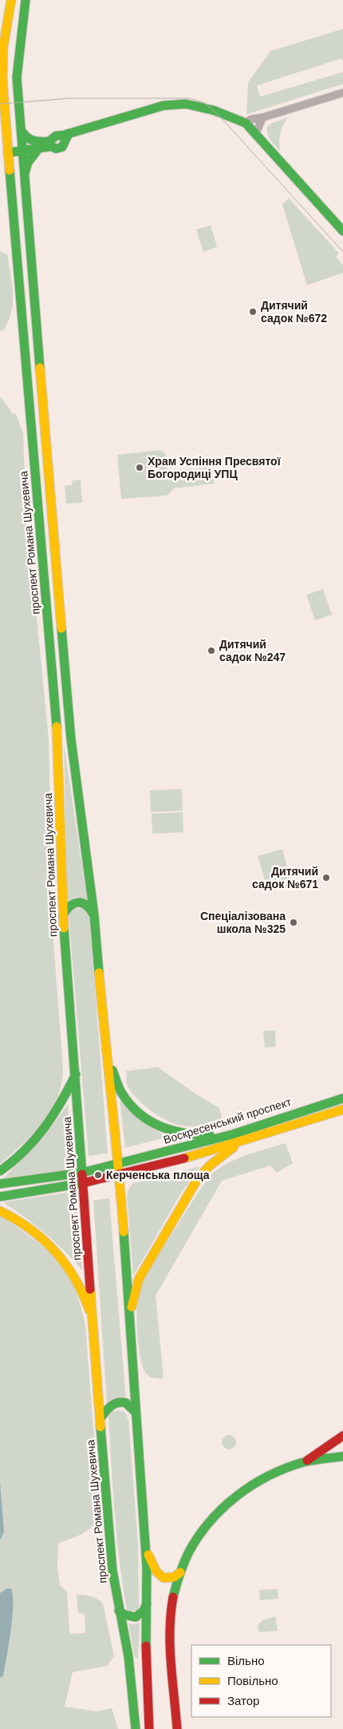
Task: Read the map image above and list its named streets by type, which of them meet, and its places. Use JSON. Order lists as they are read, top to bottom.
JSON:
{
  "streets": {
    "main road": ["проспект Романа Шухевича", "Воскресенський проспект"]
  },
  "places": [
    "Дитячий садок №672",
    "Храм Успіння Пресвятої Богородиці УПЦ",
    "Дитячий садок №247",
    "Дитячий садок №671",
    "Спеціалізована школа №325",
    "Керченська площа"
  ],
  "legend": ["Вільно", "Повільно", "Затор"]
}
